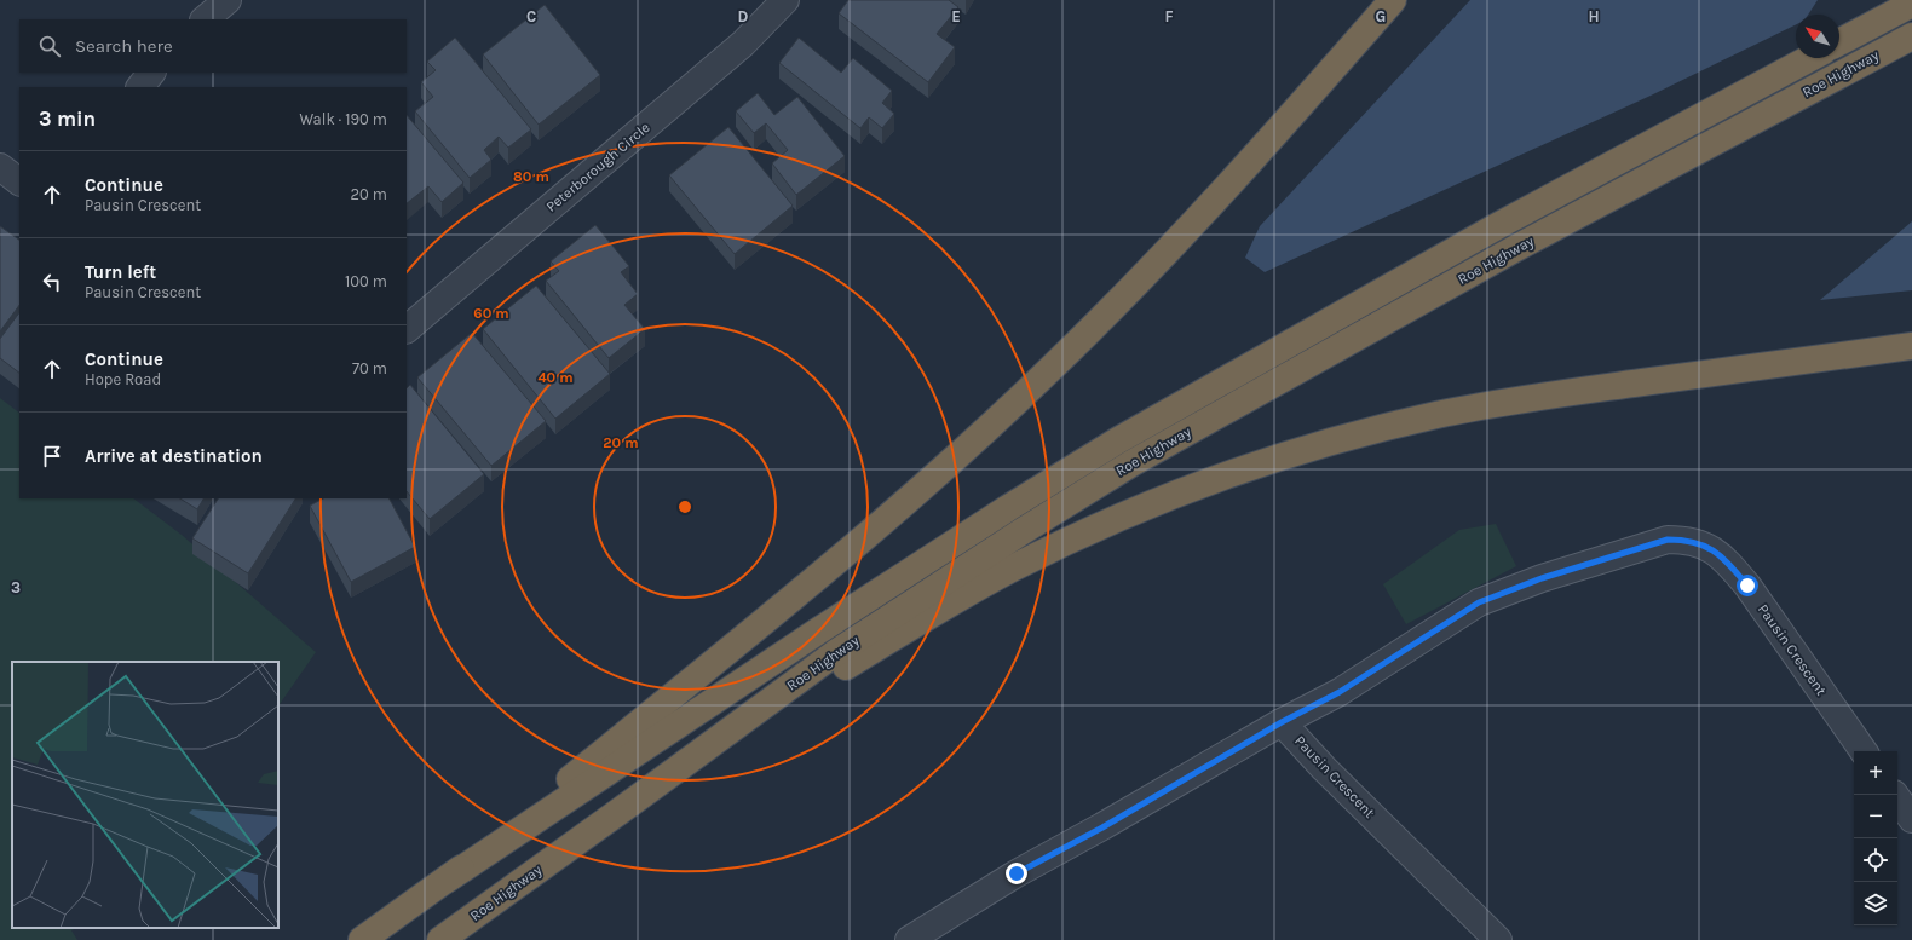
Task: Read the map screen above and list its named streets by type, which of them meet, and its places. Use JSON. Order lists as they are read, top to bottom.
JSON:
{
  "streets": {
    "highway": ["Roe Highway"],
    "street": ["Peterborough Circle", "Pausin Crescent"]
  },
  "north": "top left",
  "page": {
    "search": "Search here",
    "heading": ["3 min", "Walk · 190 m"],
    "list": [
      ["Continue", "Pausin Crescent", "20 m"],
      ["Turn left", "Pausin Crescent", "100 m"],
      ["Continue", "Hope Road", "70 m"],
      "Arrive at destination"
    ],
    "map_buttons": ["+", "−"]
  },
  "grid": {
    "columns": [
      "C",
      "D",
      "E",
      "F",
      "G",
      "H"
    ],
    "rows": ["3"]
  },
  "rings": [
    "80 m",
    "60 m",
    "40 m",
    "20 m"
  ]
}
